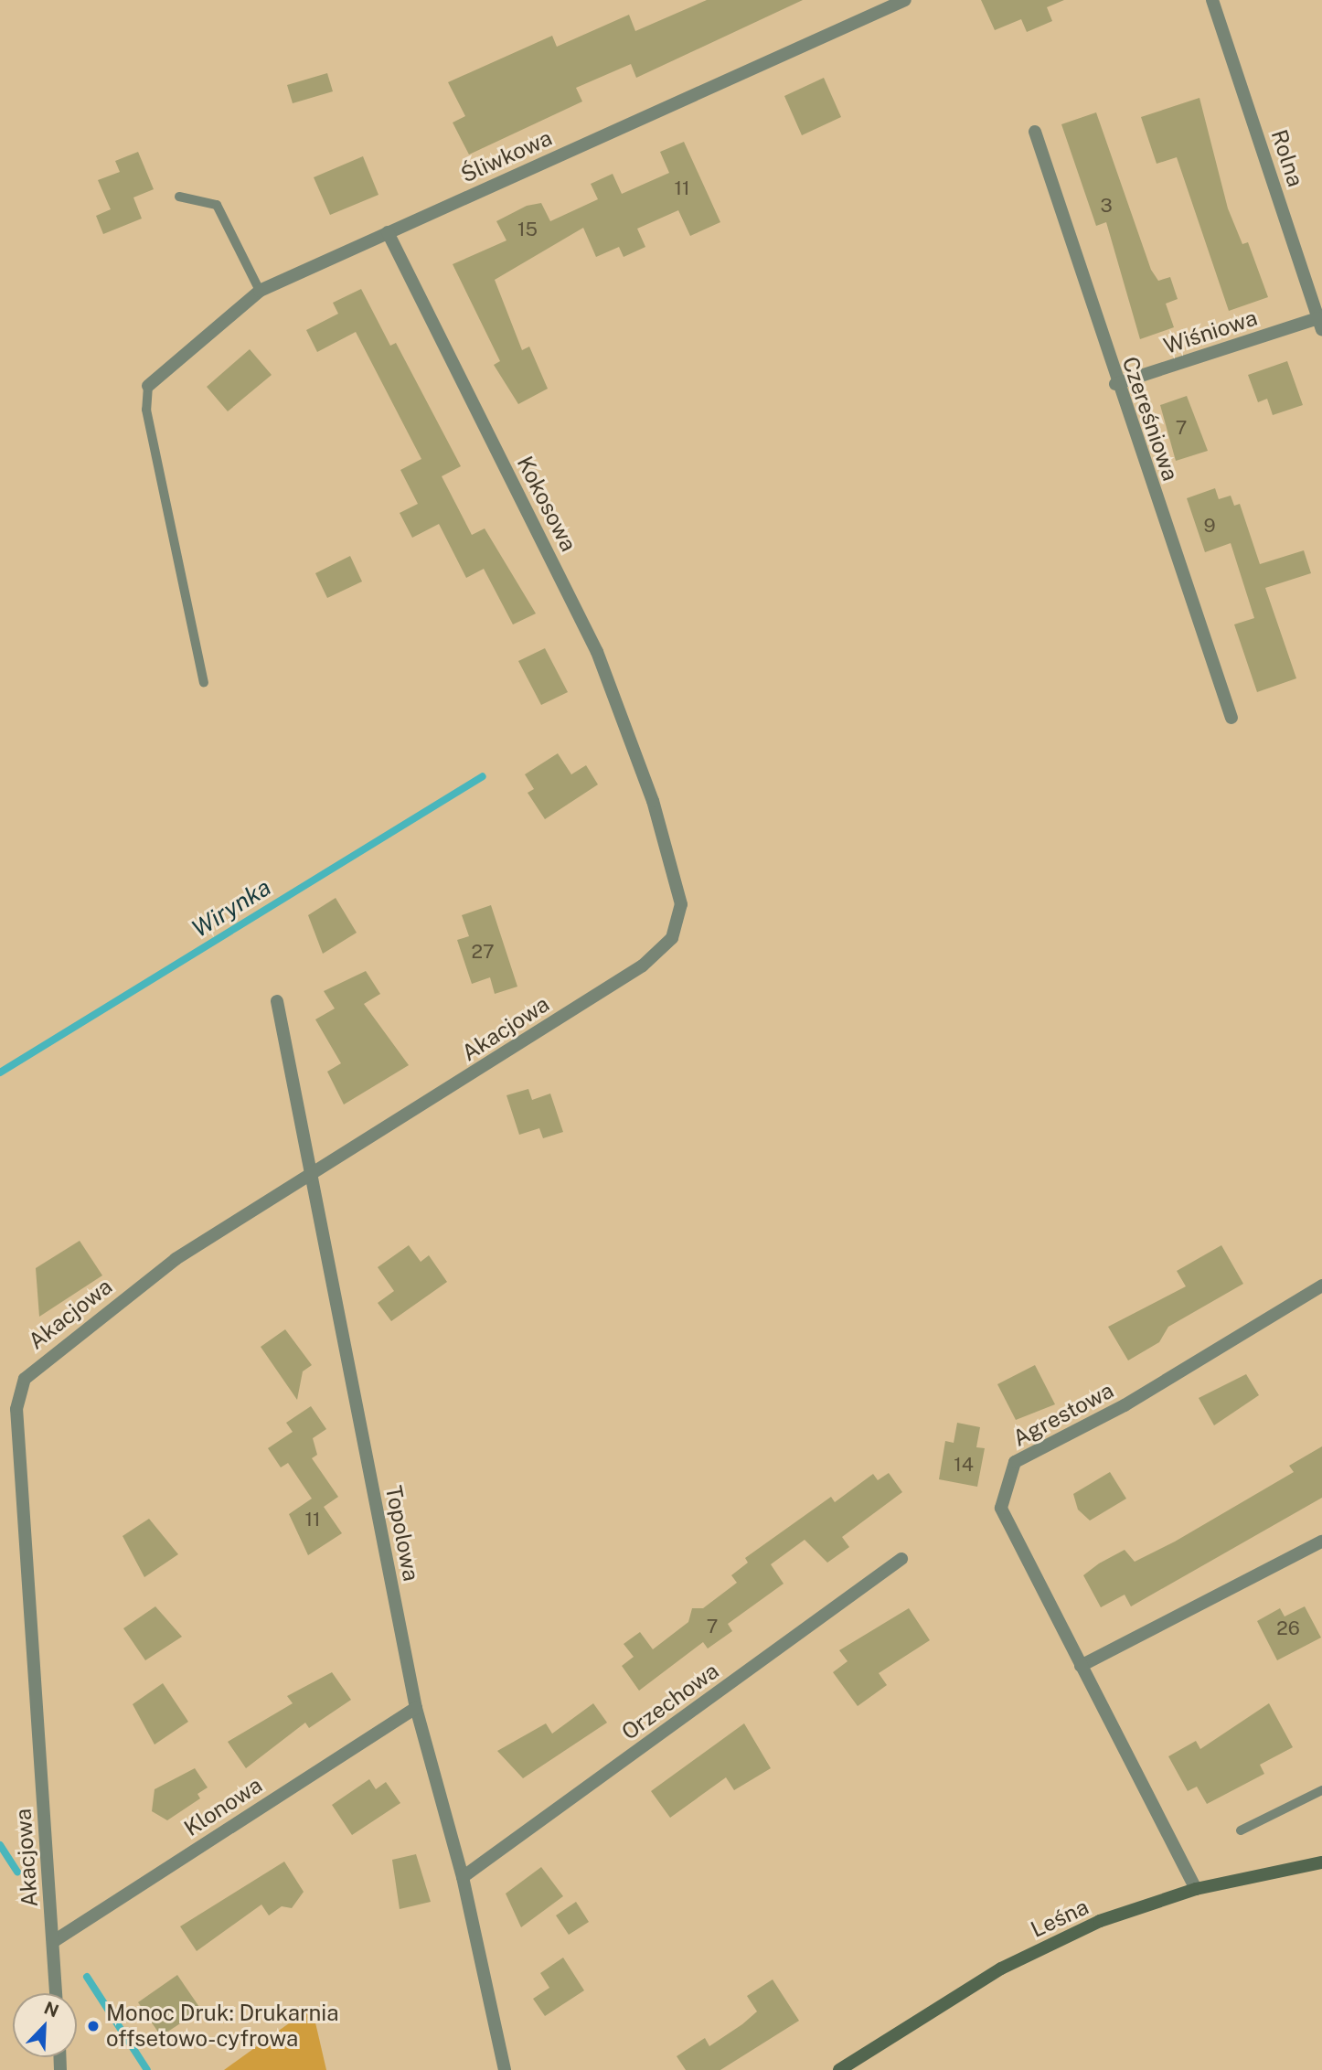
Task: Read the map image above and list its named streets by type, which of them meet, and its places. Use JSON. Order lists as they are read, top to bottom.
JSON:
{
  "streets": {
    "street": [
      "Śliwkowa",
      "Rolna",
      "Wiśniowa",
      "Czereśniowa",
      "Kokosowa",
      "Akacjowa",
      "Agrestowa",
      "Topolowa",
      "Orzechowa",
      "Klonowa",
      "Leśna"
    ]
  },
  "crossings": [
    ["Śliwkowa", "Kokosowa"],
    ["Rolna", "Wiśniowa"],
    ["Wiśniowa", "Czereśniowa"],
    ["Kokosowa", "Akacjowa"],
    ["Akacjowa", "Topolowa"],
    ["Akacjowa", "Klonowa"],
    ["Agrestowa", "Leśna"],
    ["Topolowa", "Orzechowa"],
    ["Topolowa", "Klonowa"]
  ],
  "water": ["Wirynka"],
  "places": ["Monoc Druk: Drukarnia offsetowo-cyfrowa"],
  "house_numbers": [
    "11",
    "3",
    "15",
    "7",
    "9",
    "27",
    "14",
    "11",
    "7",
    "26"
  ],
  "north": "top right"
}
